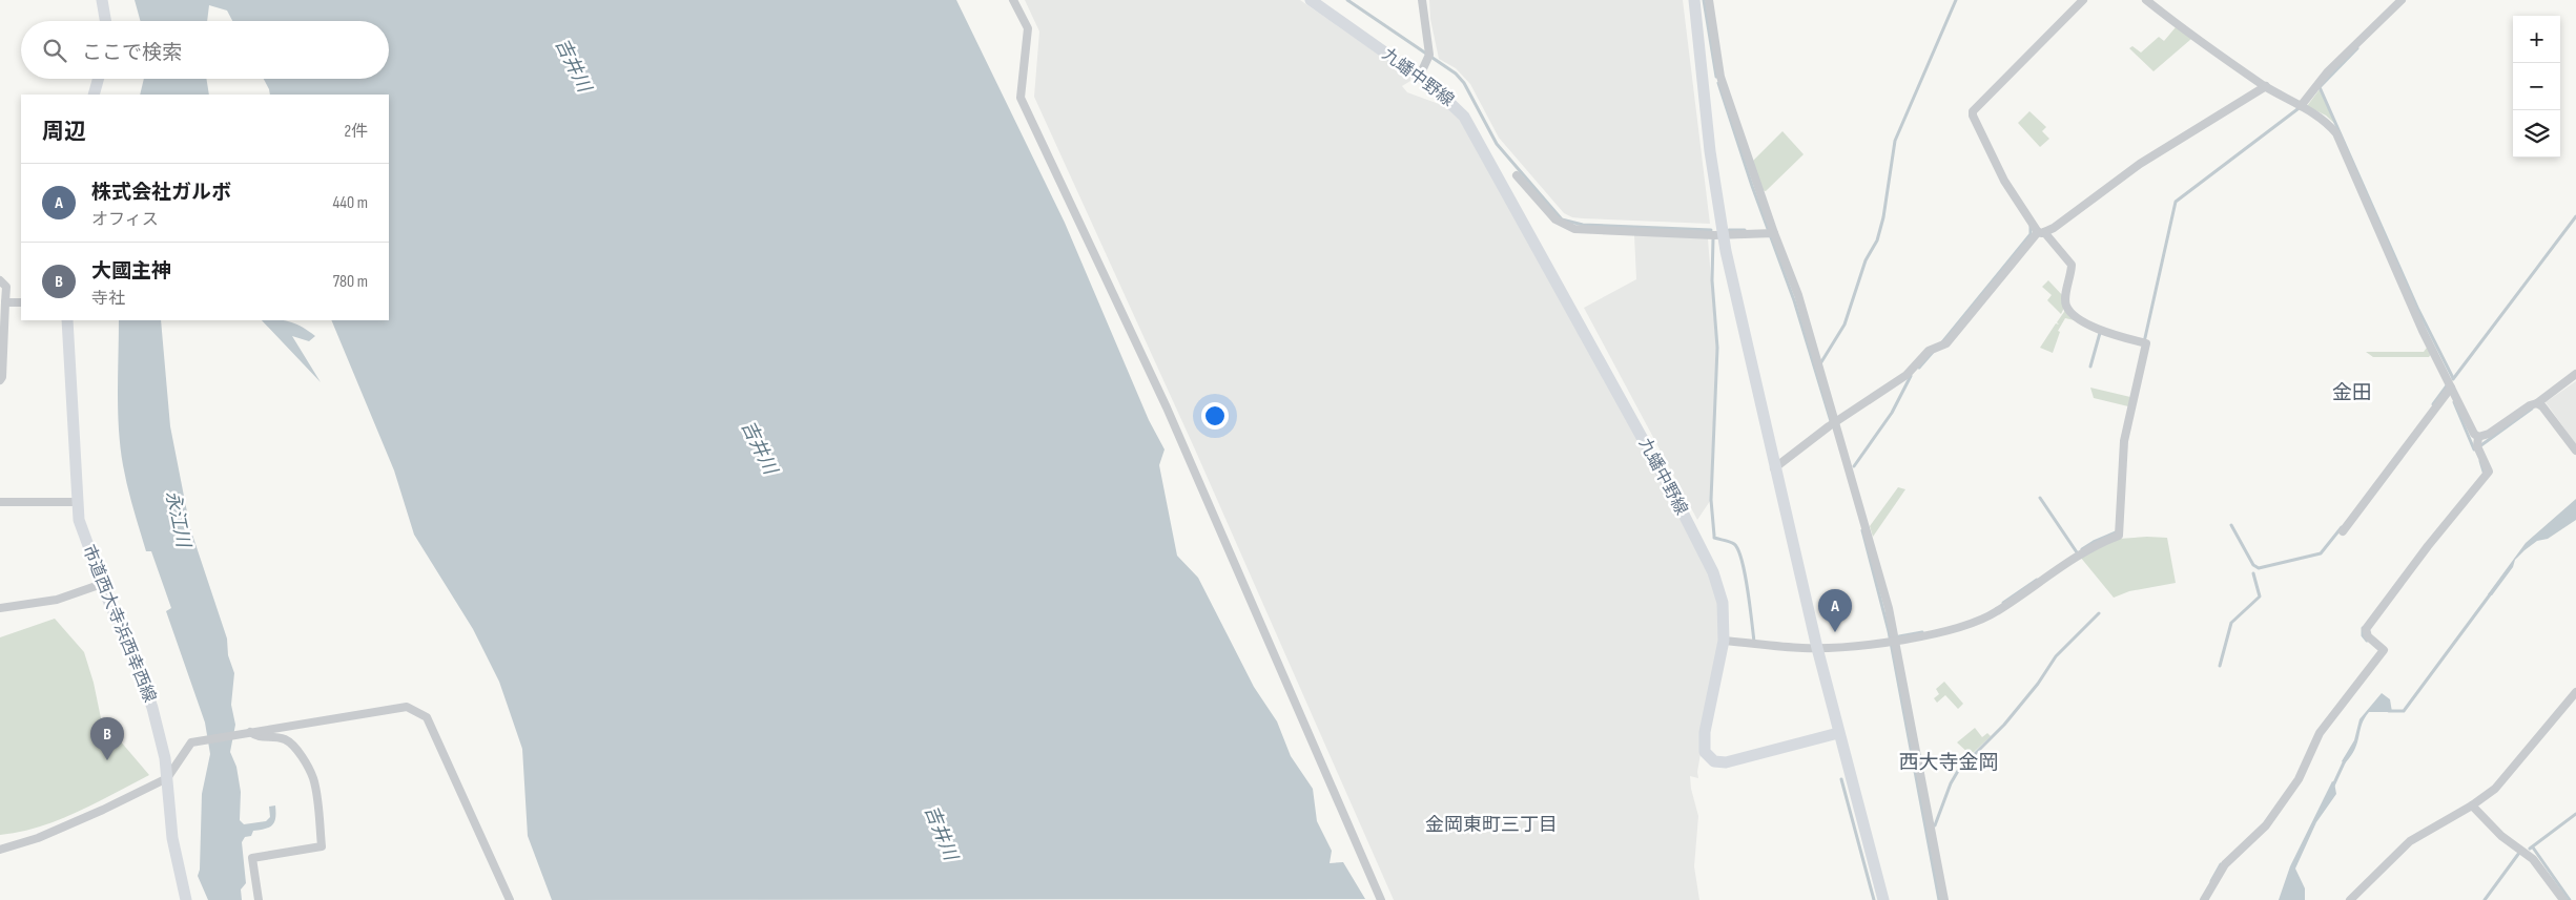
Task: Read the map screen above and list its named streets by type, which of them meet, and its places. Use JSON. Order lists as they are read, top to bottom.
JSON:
{
  "streets": {
    "street": ["九蟠中野線", "市道西大寺浜西幸西線"]
  },
  "districts": ["金田", "西大寺金岡", "金岡東町三丁目"],
  "water": ["吉井川", "永江川"],
  "page": {
    "map_buttons": ["+", "−"],
    "search": "ここで検索",
    "heading": ["周辺", "2件"],
    "list": [
      {
        "mark": "A",
        "name": "株式会社ガルボ",
        "note": "オフィス",
        "value": "440 m"
      },
      {
        "mark": "B",
        "name": "大國主神",
        "note": "寺社",
        "value": "780 m"
      }
    ],
    "pins": ["A", "B"]
  }
}
